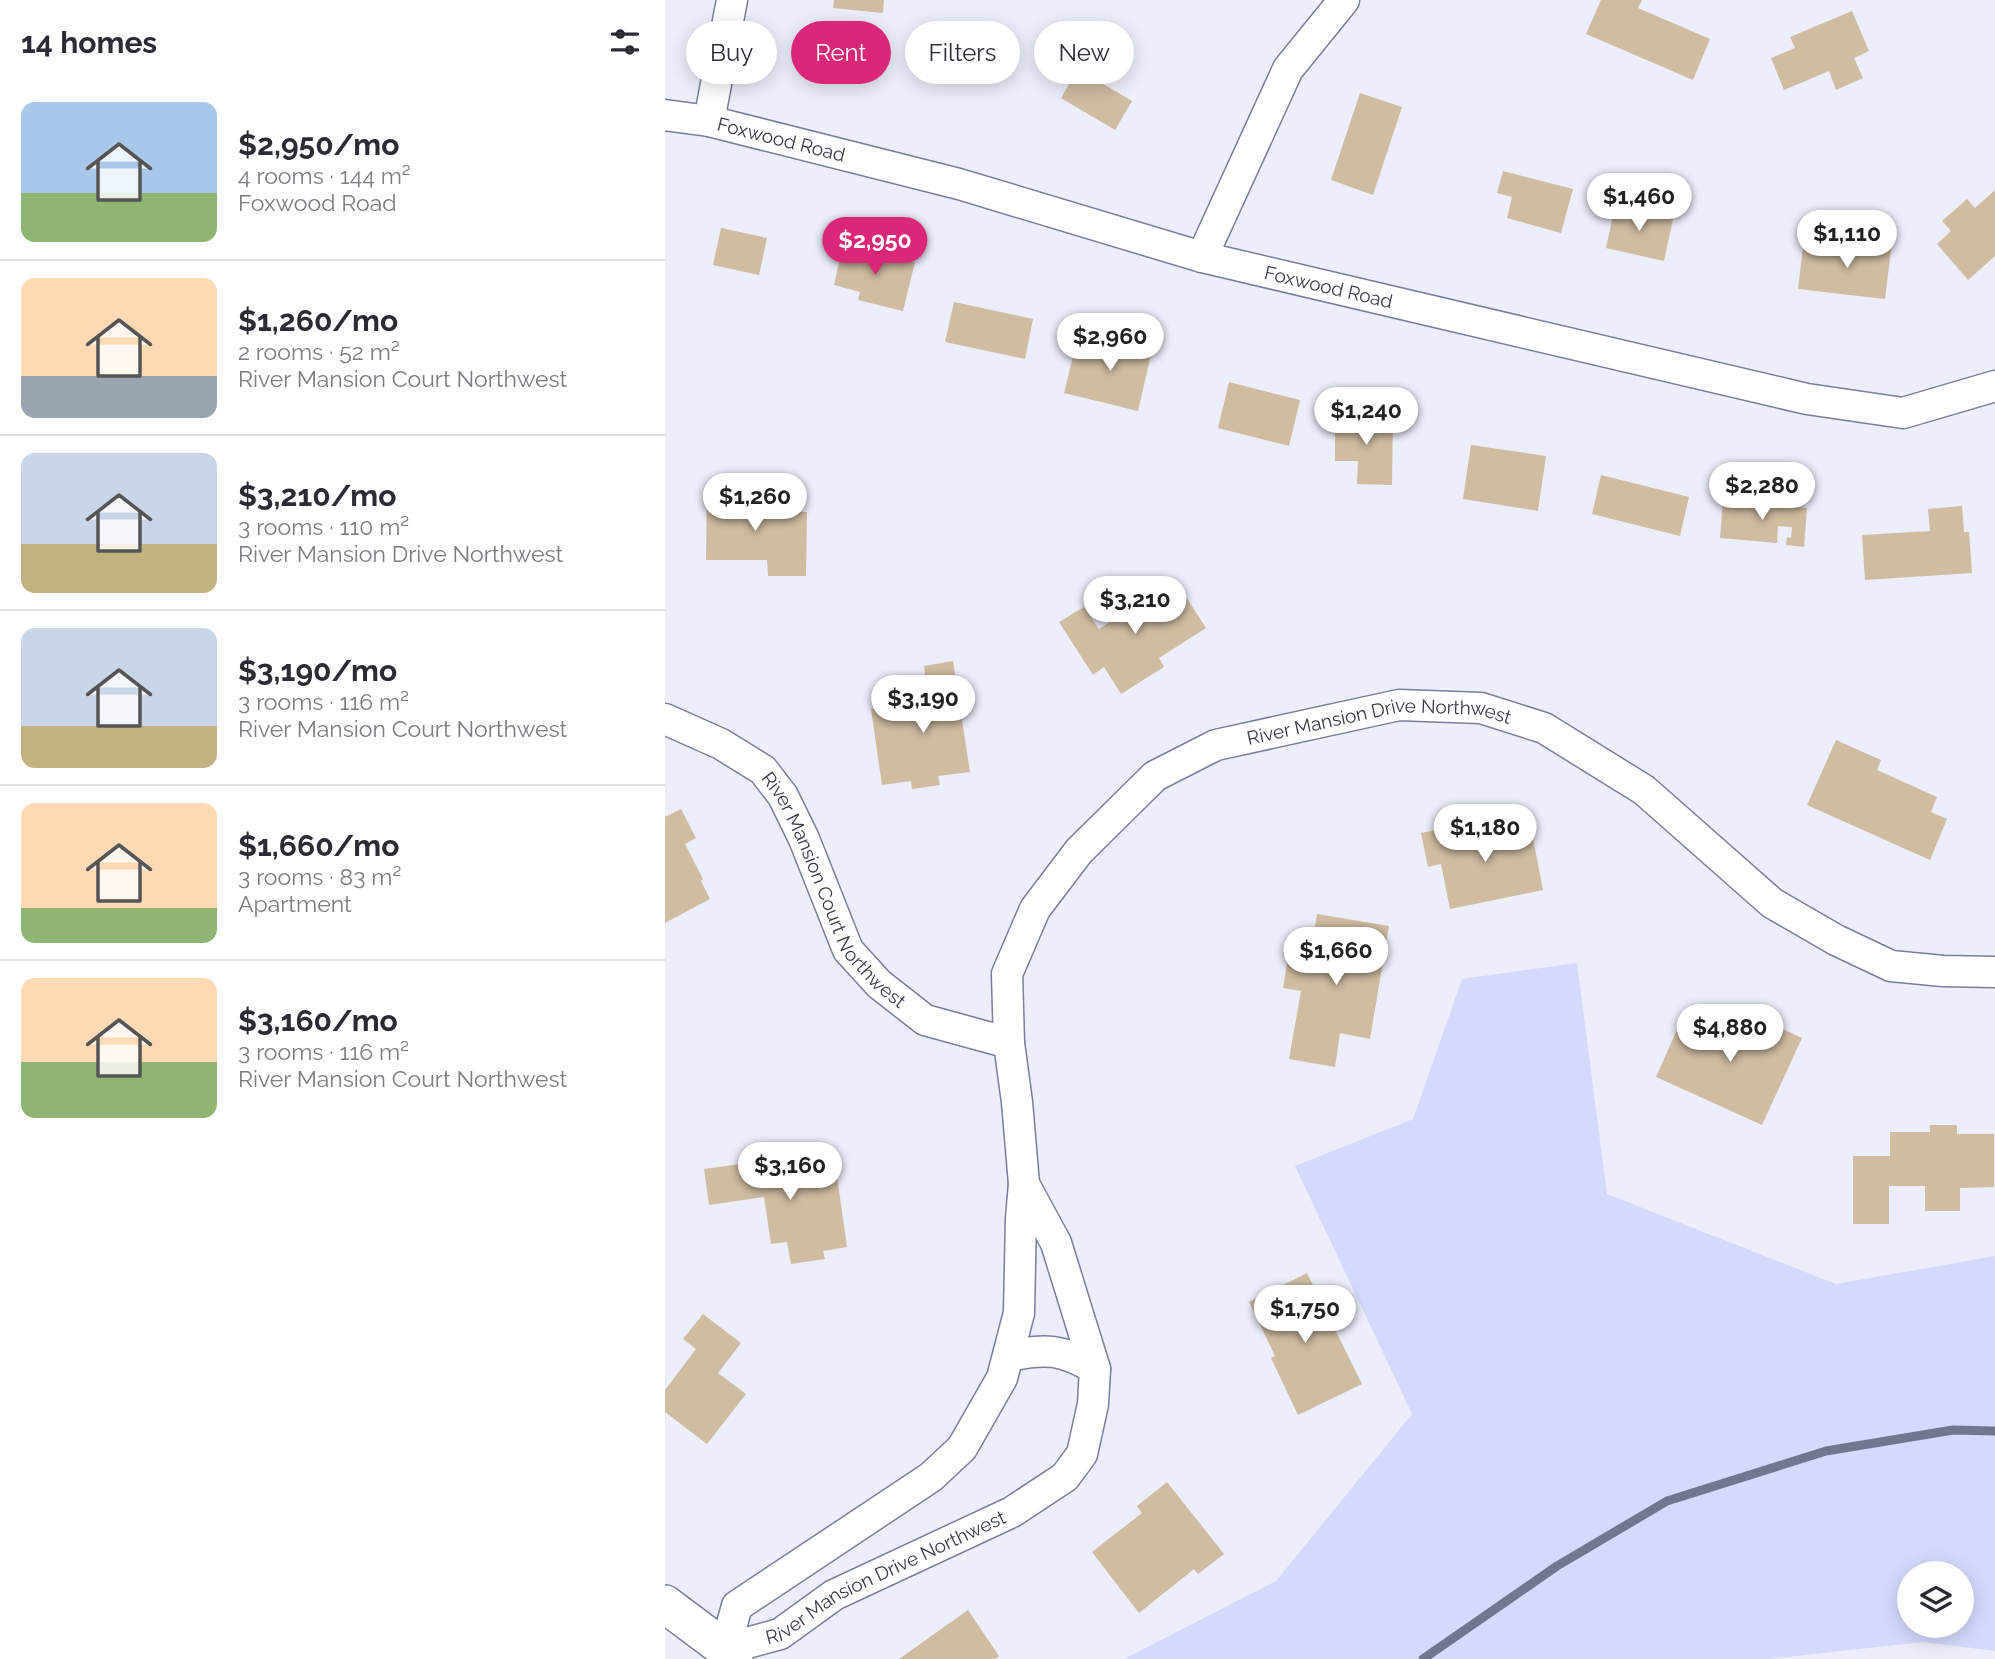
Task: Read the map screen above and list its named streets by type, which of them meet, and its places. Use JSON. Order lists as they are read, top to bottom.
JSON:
{
  "streets": {
    "street": ["Foxwood Road", "River Mansion Drive Northwest", "River Mansion Court Northwest"]
  },
  "crossings": [
    ["River Mansion Drive Northwest", "River Mansion Court Northwest"]
  ],
  "page": {
    "heading": "14 homes",
    "chip": [
      "Buy",
      "Rent",
      "Filters",
      "New"
    ],
    "list": [
      {
        "name": "$2,950/mo",
        "note": "4 rooms · 144 m² · Foxwood Road"
      },
      {
        "name": "$1,260/mo",
        "note": "2 rooms · 52 m² · River Mansion Court Northwest"
      },
      {
        "name": "$3,210/mo",
        "note": "3 rooms · 110 m² · River Mansion Drive Northwest"
      },
      {
        "name": "$3,190/mo",
        "note": "3 rooms · 116 m² · River Mansion Court Northwest"
      },
      {
        "name": "$1,660/mo",
        "note": "3 rooms · 83 m² · Apartment"
      },
      {
        "name": "$3,160/mo",
        "note": "3 rooms · 116 m² · River Mansion Court Northwest"
      }
    ],
    "price": [
      "$1,460",
      "$1,110",
      "$2,950",
      "$2,960",
      "$1,240",
      "$2,280",
      "$1,260",
      "$3,210",
      "$3,190",
      "$1,180",
      "$1,660",
      "$4,880",
      "$3,160",
      "$1,750"
    ]
  }
}
